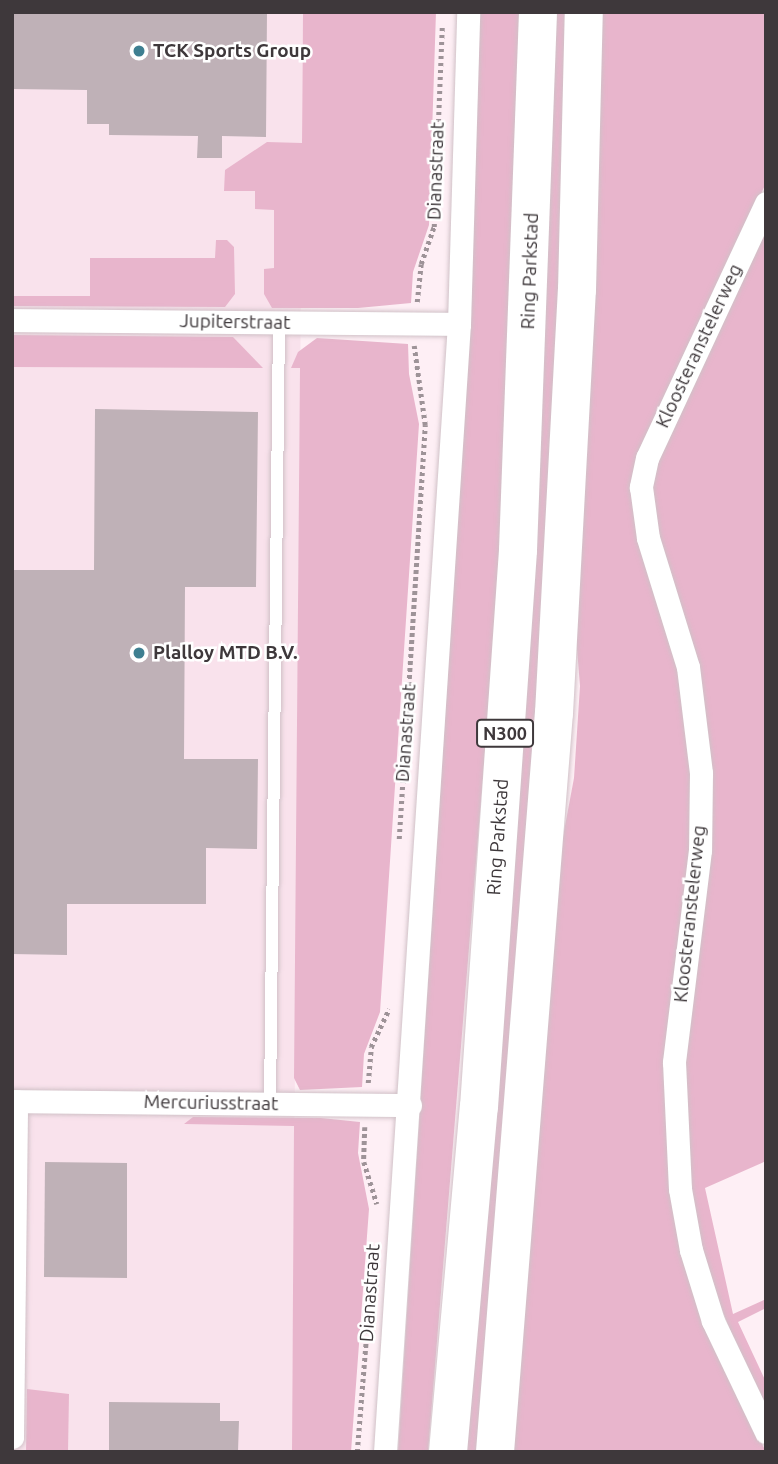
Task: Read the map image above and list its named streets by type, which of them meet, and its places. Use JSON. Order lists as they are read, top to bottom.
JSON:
{
  "streets": {
    "highway": ["Ring Parkstad", "N300"],
    "street": [
      "Dianastraat",
      "Jupiterstraat",
      "Kloosteranstelerweg",
      "Mercuriusstraat"
    ]
  },
  "crossings": [
    ["Dianastraat", "Jupiterstraat"],
    ["Dianastraat", "Mercuriusstraat"]
  ],
  "places": ["TCK Sports Group", "Plalloy MTD B.V."]
}
